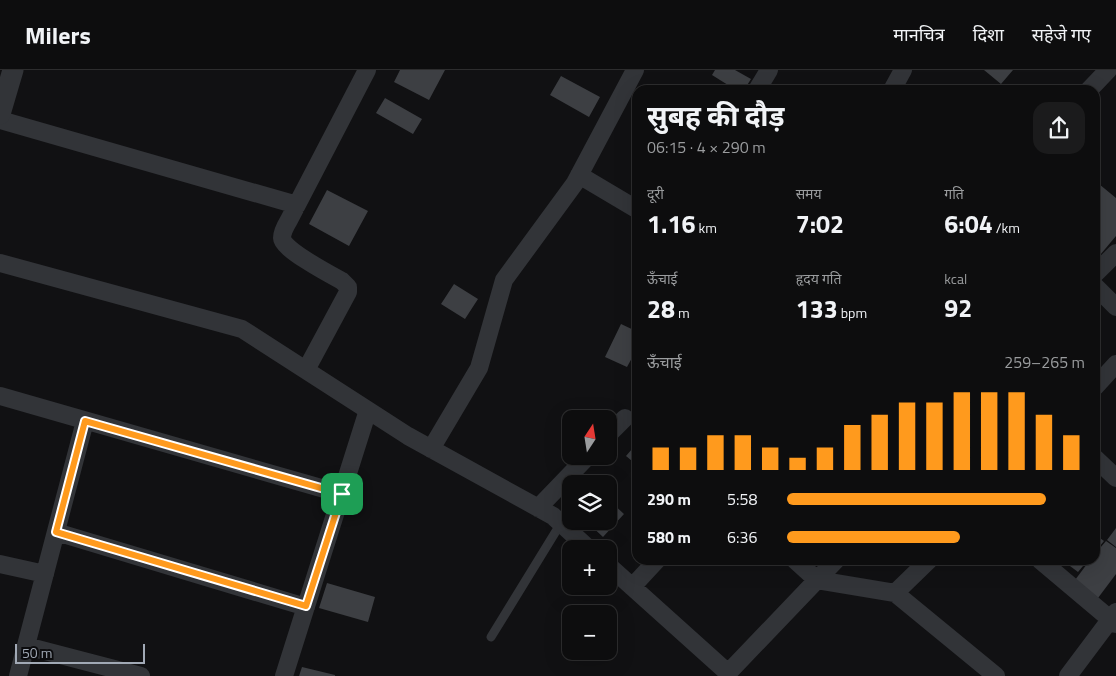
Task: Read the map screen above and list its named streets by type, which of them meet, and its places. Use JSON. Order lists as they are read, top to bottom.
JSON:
{
  "scale_bar": "50 m",
  "north": "top",
  "page": {
    "header": "Milers",
    "nav": ["मानचित्र", "दिशा", "सहेजे गए"],
    "heading": ["सुबह की दौड़", "06:15 · 4 × 290 m"],
    "stats": [
      ["दूरी", "1.16 km"],
      ["समय", "7:02"],
      ["गति", "6:04 /km"],
      ["ऊँचाई", "28 m"],
      ["हृदय गति", "133 bpm"],
      ["kcal", "92"]
    ],
    "chart": ["ऊँचाई", "259–265 m"],
    "map_buttons": ["+", "−"],
    "list": [
      {
        "name": "290 m",
        "note": "5:58"
      },
      {
        "name": "580 m",
        "note": "6:36"
      }
    ],
    "scale": "50 m"
  }
}
